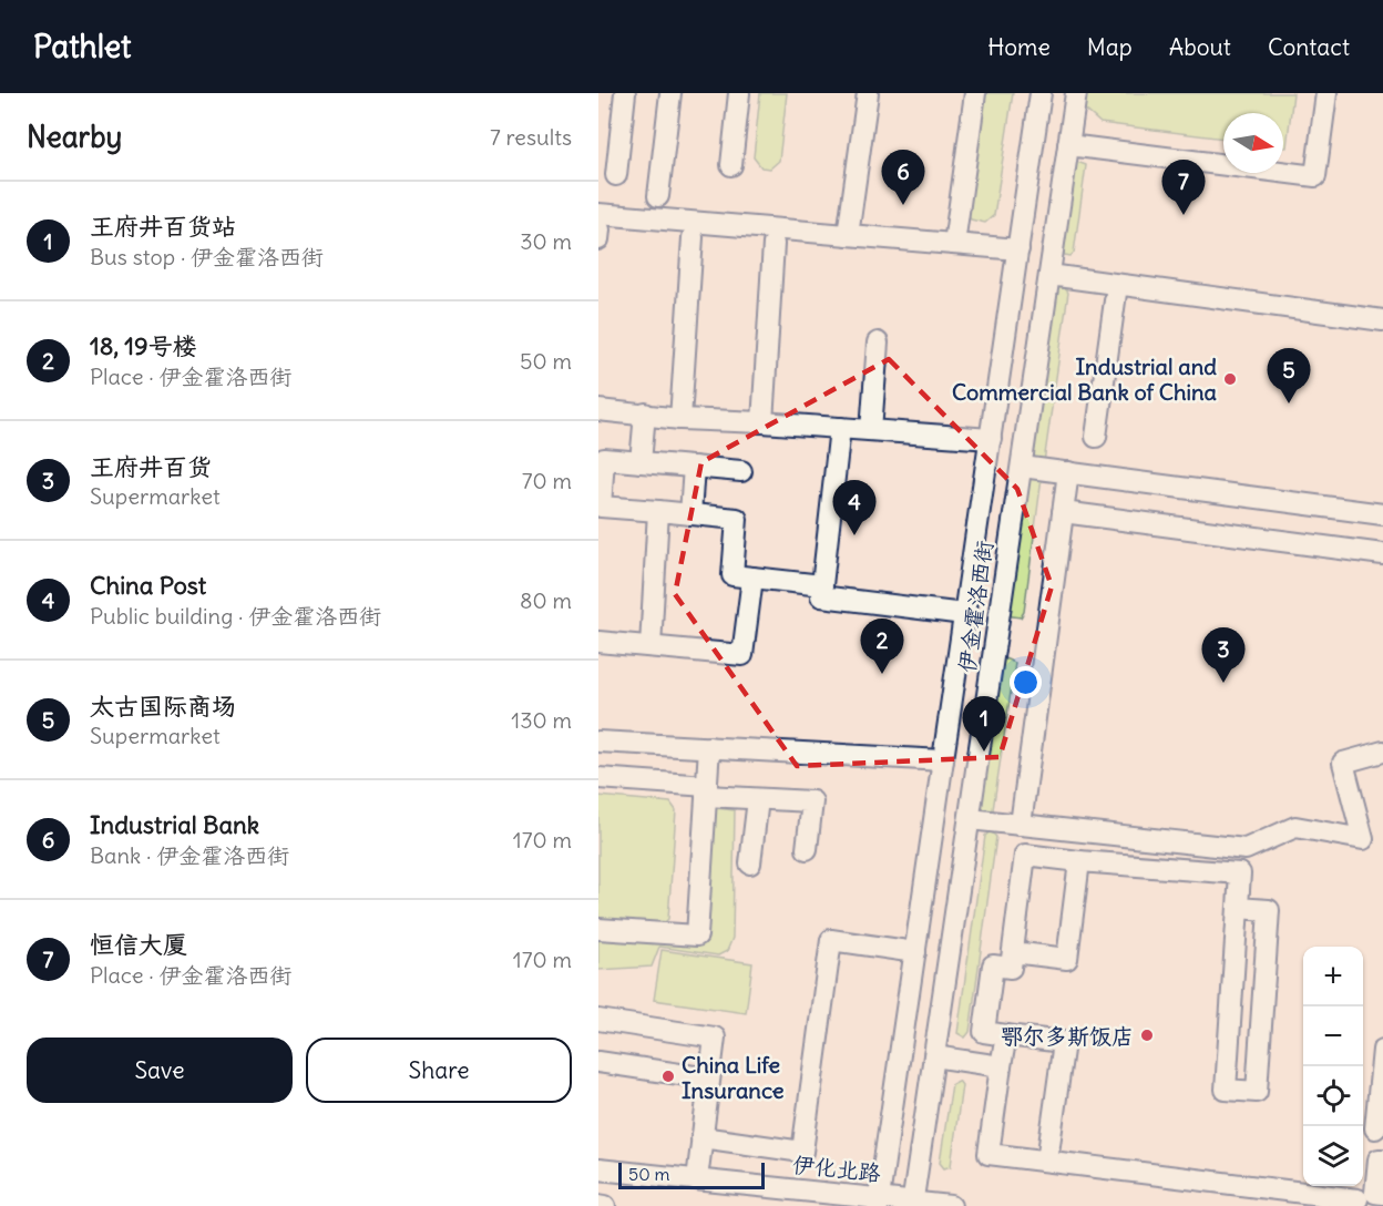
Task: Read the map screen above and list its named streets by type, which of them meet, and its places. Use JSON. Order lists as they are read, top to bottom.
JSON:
{
  "streets": {
    "street": ["伊金霍洛西街", "伊化北路"]
  },
  "crossings": [
    ["伊金霍洛西街", "伊化北路"]
  ],
  "places": ["Industrial and Commercial Bank of China", "鄂尔多斯饭店", "China Life Insurance"],
  "scale_bar": "50 m",
  "north": "right",
  "page": {
    "header": "Pathlet",
    "nav": [
      "Home",
      "Map",
      "About",
      "Contact"
    ],
    "heading": ["Nearby", "7 results"],
    "pins": [
      "6",
      "7",
      "5",
      "4",
      "2",
      "3",
      "1"
    ],
    "list": [
      {
        "mark": "1",
        "name": "王府井百货站",
        "note": "Bus stop · 伊金霍洛西街",
        "value": "30 m"
      },
      {
        "mark": "2",
        "name": "18, 19号楼",
        "note": "Place · 伊金霍洛西街",
        "value": "50 m"
      },
      {
        "mark": "3",
        "name": "王府井百货",
        "note": "Supermarket",
        "value": "70 m"
      },
      {
        "mark": "4",
        "name": "China Post",
        "note": "Public building · 伊金霍洛西街",
        "value": "80 m"
      },
      {
        "mark": "5",
        "name": "太古国际商场",
        "note": "Supermarket",
        "value": "130 m"
      },
      {
        "mark": "6",
        "name": "Industrial Bank",
        "note": "Bank · 伊金霍洛西街",
        "value": "170 m"
      },
      {
        "mark": "7",
        "name": "恒信大厦",
        "note": "Place · 伊金霍洛西街",
        "value": "170 m"
      }
    ],
    "map_buttons": ["+", "−"],
    "buttons": ["Save", "Share"],
    "scale": "50 m"
  }
}
